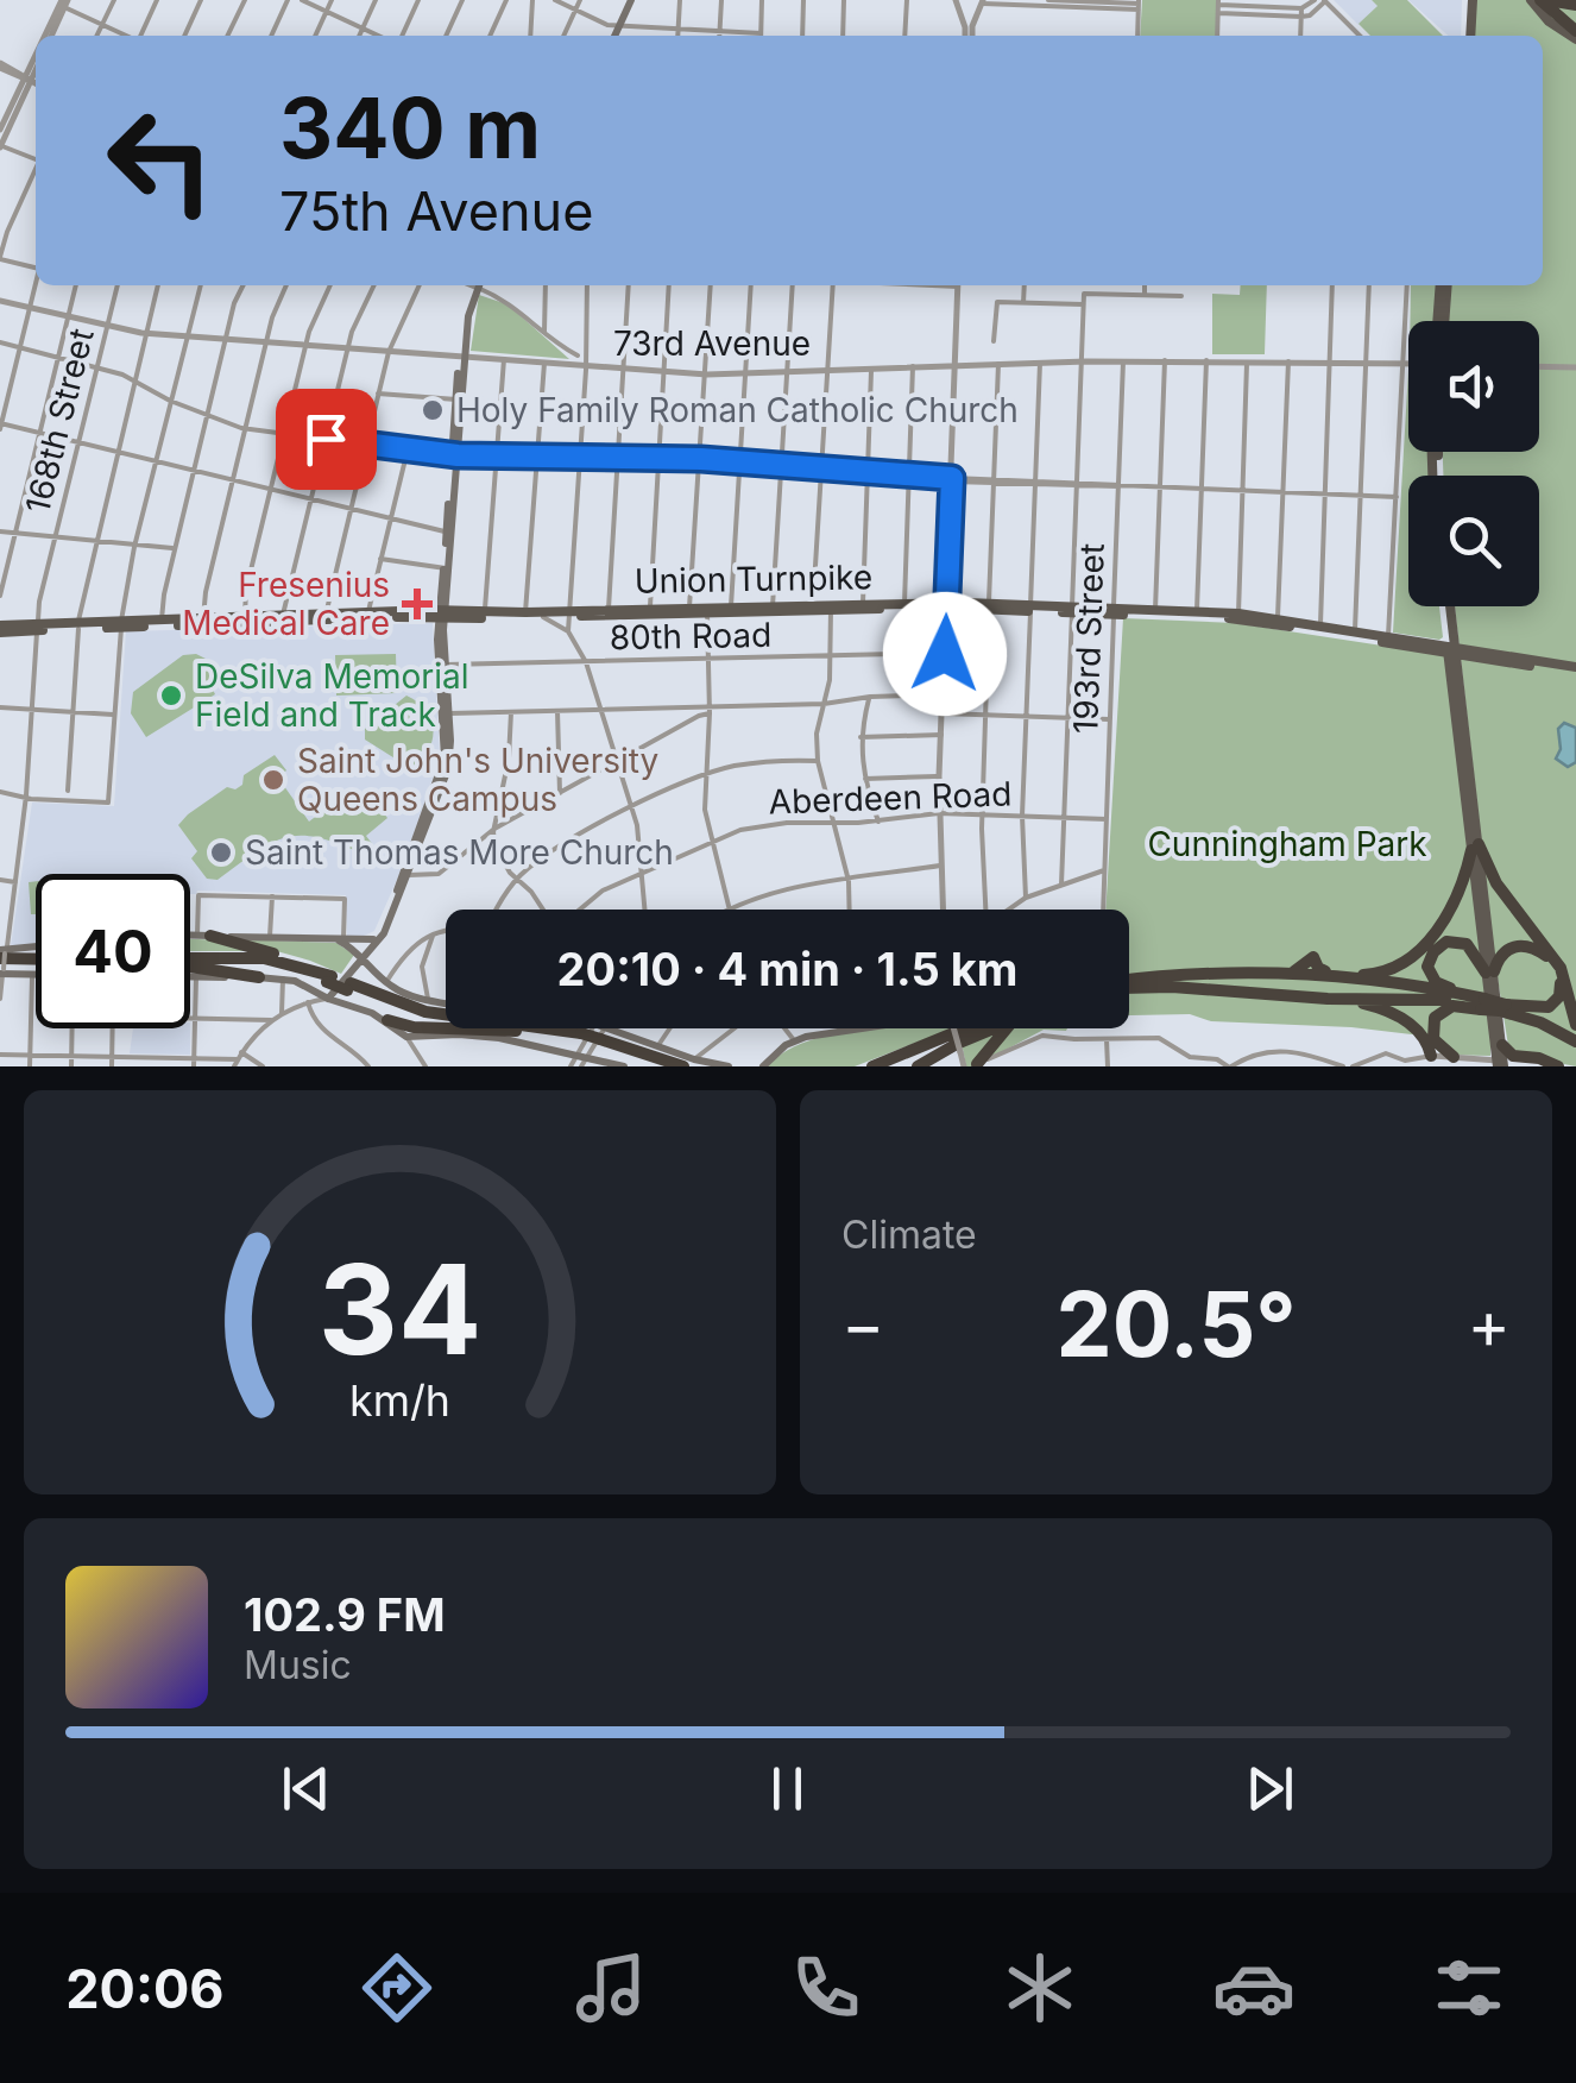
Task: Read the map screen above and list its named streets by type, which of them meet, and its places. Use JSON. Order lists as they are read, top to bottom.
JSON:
{
  "streets": {
    "main road": ["Union Turnpike"],
    "street": [
      "73rd Avenue",
      "168th Street",
      "80th Road",
      "193rd Street",
      "Aberdeen Road"
    ]
  },
  "crossings": [
    ["73rd Avenue", "168th Street"],
    ["73rd Avenue", "193rd Street"],
    ["168th Street", "Union Turnpike"],
    ["Union Turnpike", "193rd Street"],
    ["193rd Street", "Aberdeen Road"]
  ],
  "parks": ["Cunningham Park"],
  "places": {
    "other": [
      "Holy Family Roman Catholic Church",
      "DeSilva Memorial Field and Track",
      "Saint John's University Queens Campus",
      "Saint Thomas More Church"
    ],
    "health": ["Fresenius Medical Care"]
  },
  "page": {
    "turn": ["340 m", "75th Avenue"],
    "limit": "40",
    "trip": "20:10 · 4 min · 1.5 km",
    "tile": "Climate",
    "heat": ["−", "20.5°", "+"],
    "song": ["102.9 FM", "Music"],
    "tabs": "20:06",
    "gauge": ["34", "km/h"]
  }
}
